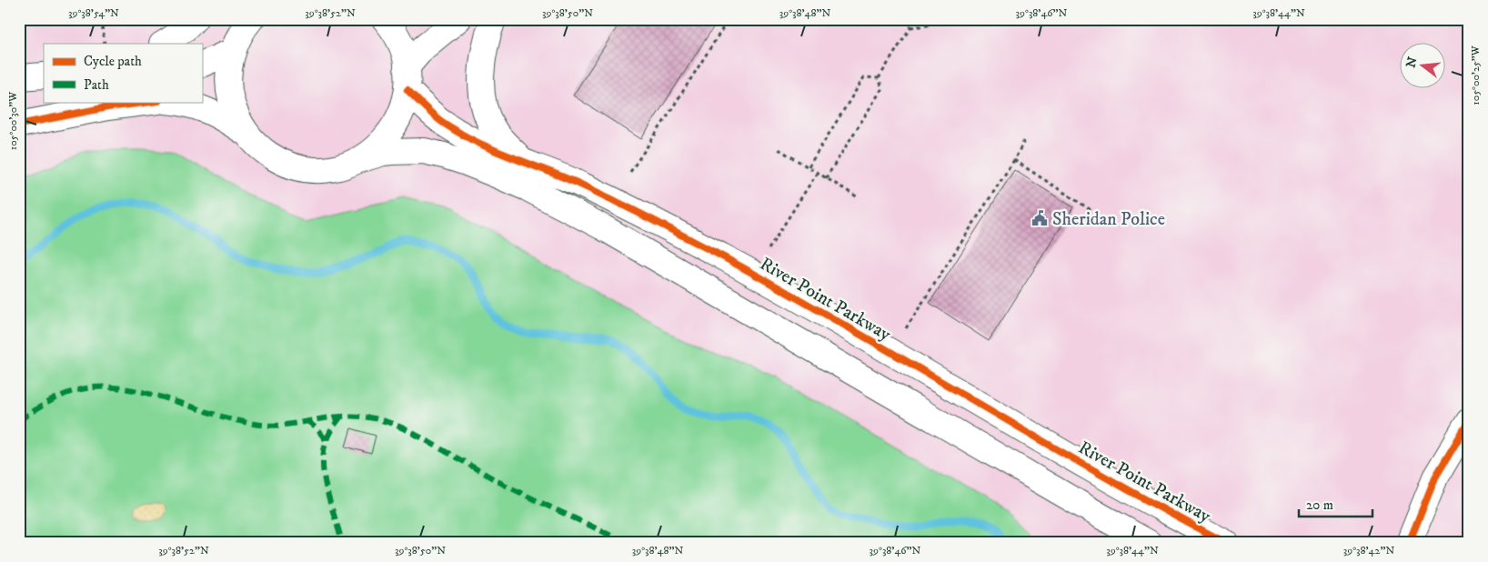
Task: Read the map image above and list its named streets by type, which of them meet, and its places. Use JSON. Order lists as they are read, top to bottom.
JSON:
{
  "streets": {
    "street": ["River Point Parkway"]
  },
  "places": {
    "public building": ["Sheridan Police"]
  },
  "legend": ["Cycle path", "Path"],
  "scale_bar": "20 m",
  "north": "left",
  "coordinates": [
    "39°38'54\"N",
    "39°38'52\"N",
    "39°38'50\"N",
    "39°38'48\"N",
    "39°38'46\"N",
    "39°38'44\"N",
    "105°00'25\"W",
    "105°00'30\"W",
    "39°38'42\"N"
  ]
}
